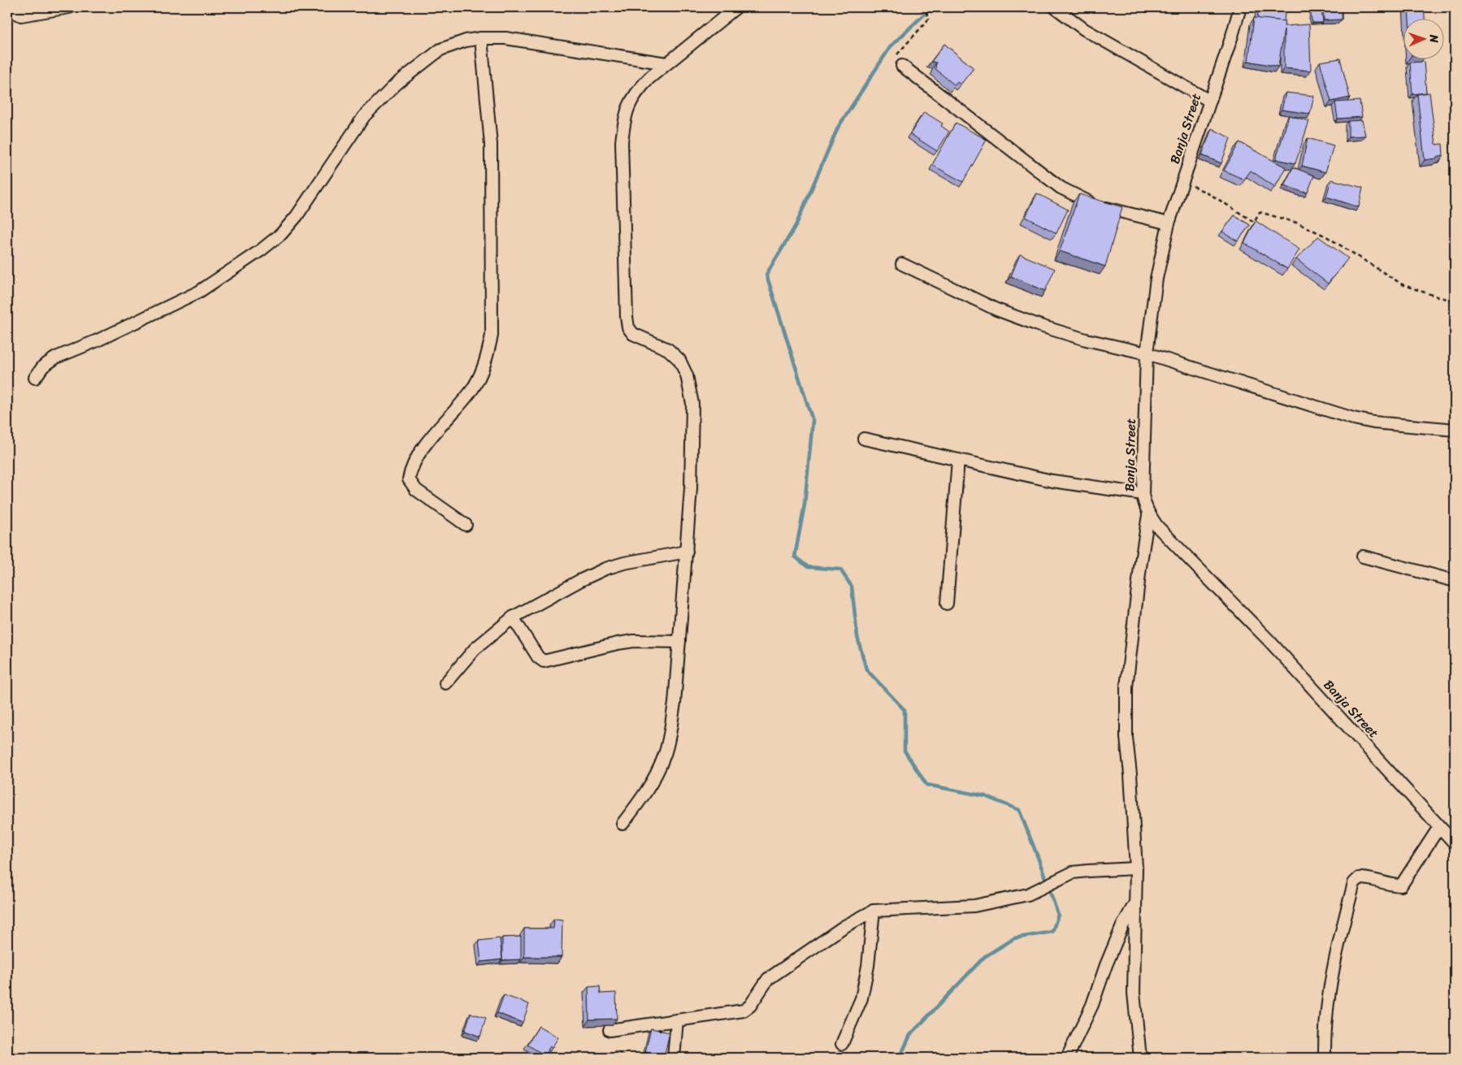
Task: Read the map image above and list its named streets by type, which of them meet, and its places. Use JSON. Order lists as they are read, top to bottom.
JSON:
{
  "streets": {
    "street": ["Banja Street"]
  },
  "north": "right"
}
